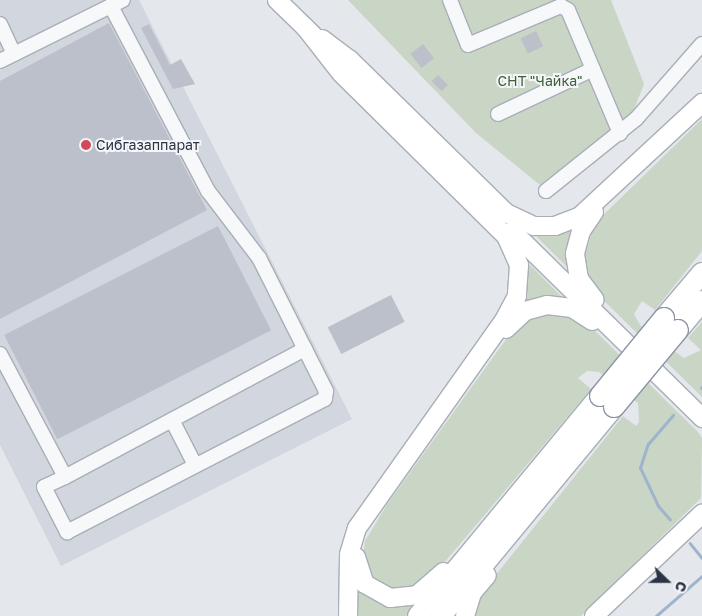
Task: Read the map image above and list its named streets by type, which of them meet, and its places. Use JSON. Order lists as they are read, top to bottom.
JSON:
{
  "parks": ["СНТ \"Чайка\""],
  "places": ["Сибгазаппарат"],
  "north": "right"
}
